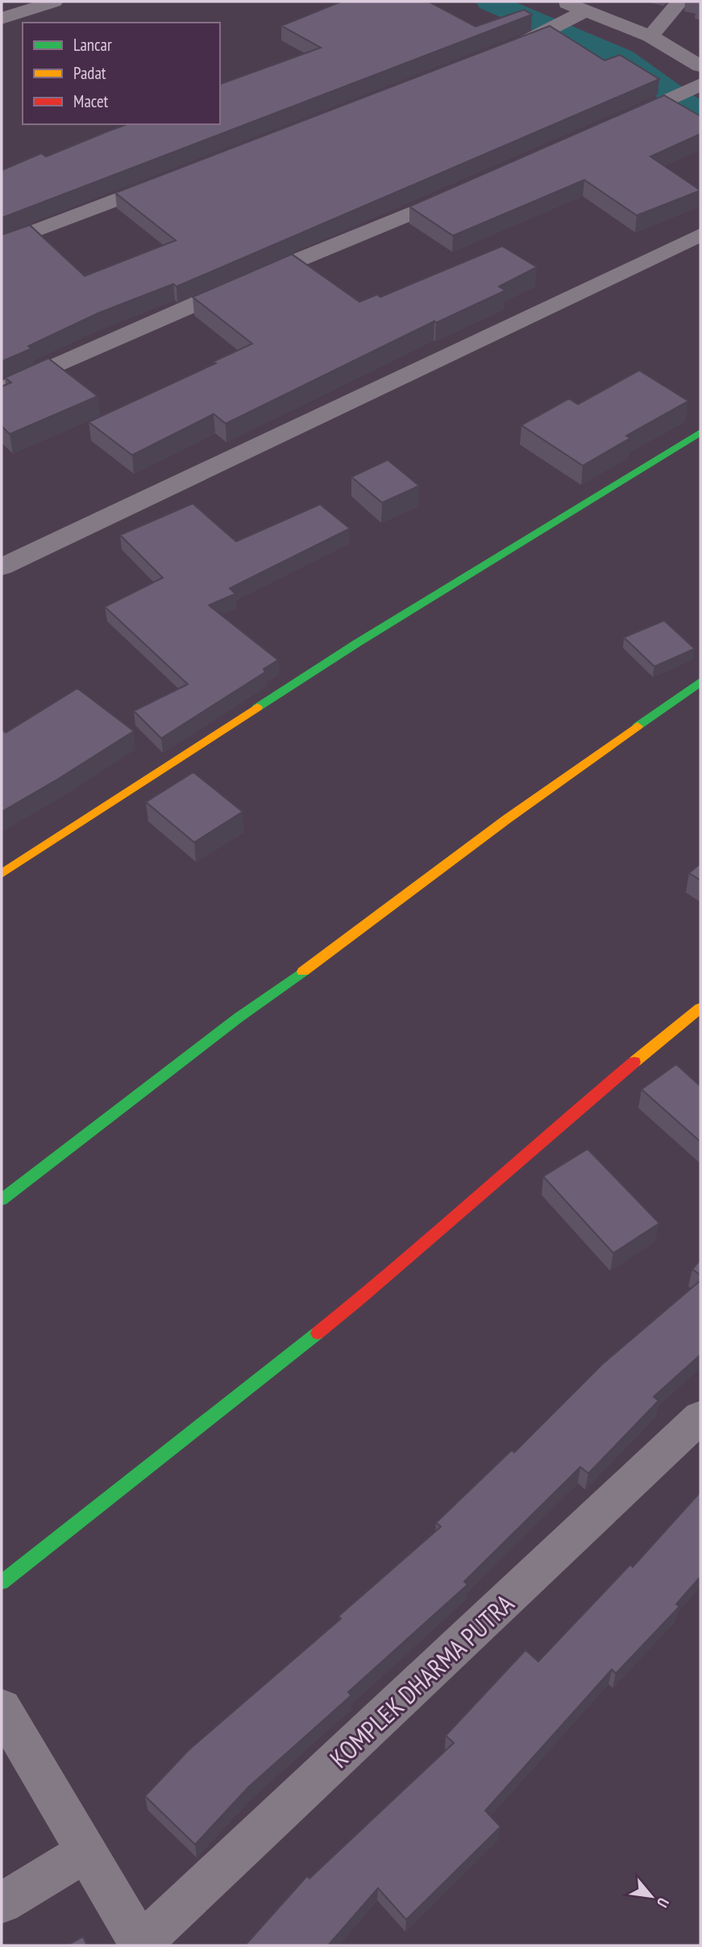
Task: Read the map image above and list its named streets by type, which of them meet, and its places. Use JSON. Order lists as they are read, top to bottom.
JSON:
{
  "streets": {
    "street": ["KOMPLEK DHARMA PUTRA"]
  },
  "legend": ["Lancar", "Padat", "Macet"],
  "north": "bottom right"
}
